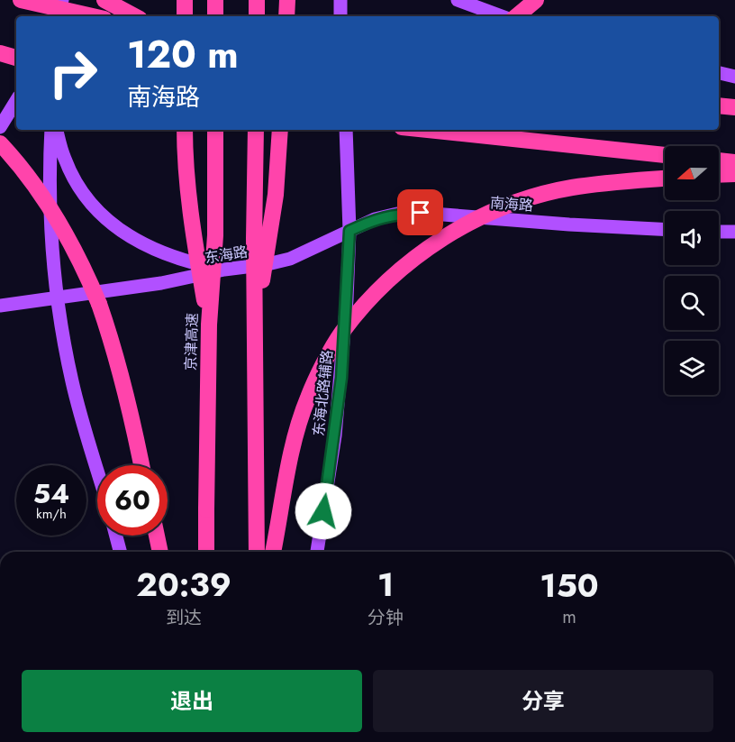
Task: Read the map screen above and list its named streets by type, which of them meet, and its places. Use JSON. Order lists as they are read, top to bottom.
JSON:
{
  "streets": {
    "highway": ["京津高速"],
    "main road": ["南海路", "东海路", "东海北路辅路"]
  },
  "crossings": [
    ["南海路", "东海路"],
    ["南海路", "东海北路辅路"],
    ["东海路", "东海北路辅路"]
  ],
  "north": "left",
  "page": {
    "turn": ["120 m", "南海路"],
    "speed": "54 km/h",
    "limit": "60",
    "eta": [
      "20:39",
      "到达",
      "1",
      "分钟",
      "150",
      "m"
    ],
    "buttons": ["退出", "分享"]
  }
}
